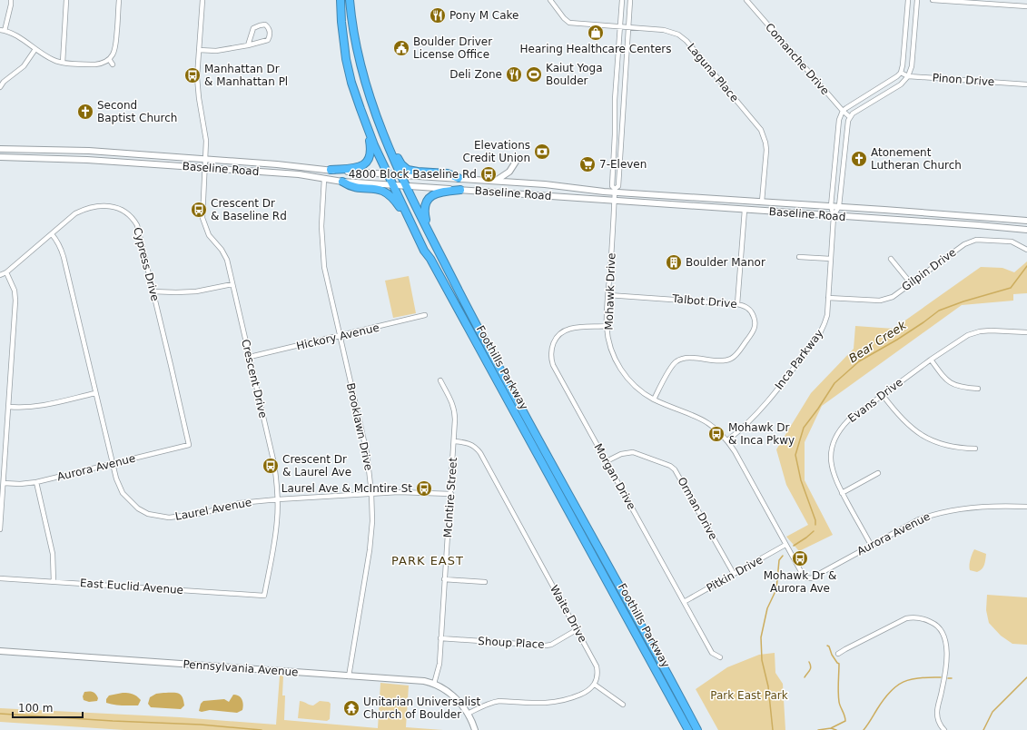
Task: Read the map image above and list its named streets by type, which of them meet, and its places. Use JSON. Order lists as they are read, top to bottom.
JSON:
{
  "streets": {
    "highway": ["Foothills Parkway"],
    "main road": ["Baseline Road", "Pennsylvania Avenue"],
    "street": [
      "Comanche Drive",
      "Laguna Place",
      "Pinon Drive",
      "Cypress Drive",
      "Gilpin Drive",
      "Mohawk Drive",
      "Talbot Drive",
      "Hickory Avenue",
      "Inca Parkway",
      "Crescent Drive",
      "Evans Drive",
      "Brooklawn Drive",
      "Aurora Avenue",
      "Morgan Drive",
      "McIntire Street",
      "Orman Drive",
      "Laurel Avenue",
      "Pitkin Drive",
      "East Euclid Avenue",
      "Waite Drive",
      "Shoup Place"
    ]
  },
  "crossings": [
    ["Comanche Drive", "Inca Parkway"],
    ["Laguna Place", "Baseline Road"],
    ["Baseline Road", "Mohawk Drive"],
    ["Baseline Road", "Inca Parkway"],
    ["Baseline Road", "Foothills Parkway"],
    ["Baseline Road", "Crescent Drive"],
    ["Baseline Road", "Brooklawn Drive"],
    ["Cypress Drive", "Aurora Avenue"],
    ["Cypress Drive", "Laurel Avenue"],
    ["Gilpin Drive", "Inca Parkway"],
    ["Mohawk Drive", "Talbot Drive"],
    ["Mohawk Drive", "Inca Parkway"],
    ["Mohawk Drive", "Aurora Avenue"],
    ["Mohawk Drive", "Morgan Drive"],
    ["Mohawk Drive", "Pitkin Drive"],
    ["Hickory Avenue", "Crescent Drive"],
    ["Hickory Avenue", "Brooklawn Drive"],
    ["Crescent Drive", "Laurel Avenue"],
    ["Crescent Drive", "East Euclid Avenue"],
    ["Evans Drive", "Aurora Avenue"],
    ["Brooklawn Drive", "Laurel Avenue"],
    ["Brooklawn Drive", "Pennsylvania Avenue"],
    ["Aurora Avenue", "Laurel Avenue"],
    ["Aurora Avenue", "Pitkin Drive"],
    ["Morgan Drive", "Orman Drive"],
    ["Morgan Drive", "Pitkin Drive"],
    ["McIntire Street", "Laurel Avenue"],
    ["McIntire Street", "Waite Drive"],
    ["McIntire Street", "Shoup Place"],
    ["McIntire Street", "Pennsylvania Avenue"],
    ["Orman Drive", "Pitkin Drive"],
    ["Waite Drive", "Shoup Place"]
  ],
  "districts": ["PARK EAST"],
  "water": ["Bear Creek"],
  "parks": ["Park East Park"],
  "places": {
    "restaurant": ["Pony M Cake", "Deli Zone"],
    "shop": ["Hearing Healthcare Centers"],
    "public building": ["Boulder Driver License Office"],
    "sports": ["Kaiut Yoga Boulder"],
    "bus stop": [
      "Manhattan Dr & Manhattan Pl",
      "4800 Block Baseline Rd",
      "Crescent Dr & Baseline Rd",
      "Mohawk Dr & Inca Pkwy",
      "Crescent Dr & Laurel Ave",
      "Laurel Ave & McIntire St",
      "Mohawk Dr & Aurora Ave"
    ],
    "church": ["Second Baptist Church", "Atonement Lutheran Church"],
    "bank": ["Elevations Credit Union"],
    "supermarket": ["7-Eleven"],
    "building": ["Boulder Manor"],
    "temple": ["Unitarian Universalist Church of Boulder"]
  },
  "scale_bar": "100 m"
}
